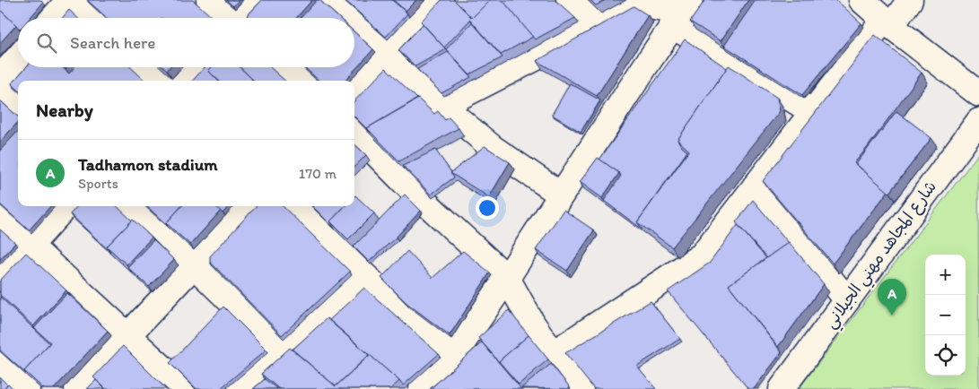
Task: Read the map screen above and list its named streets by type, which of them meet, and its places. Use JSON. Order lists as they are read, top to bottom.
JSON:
{
  "streets": {
    "street": ["شارع المجاهد مهني الجيلاني"]
  },
  "page": {
    "search": "Search here",
    "heading": "Nearby",
    "list": [
      {
        "mark": "A",
        "name": "Tadhamon stadium",
        "note": "Sports",
        "value": "170 m"
      }
    ],
    "map_buttons": ["+", "−"],
    "pins": "A"
  }
}
